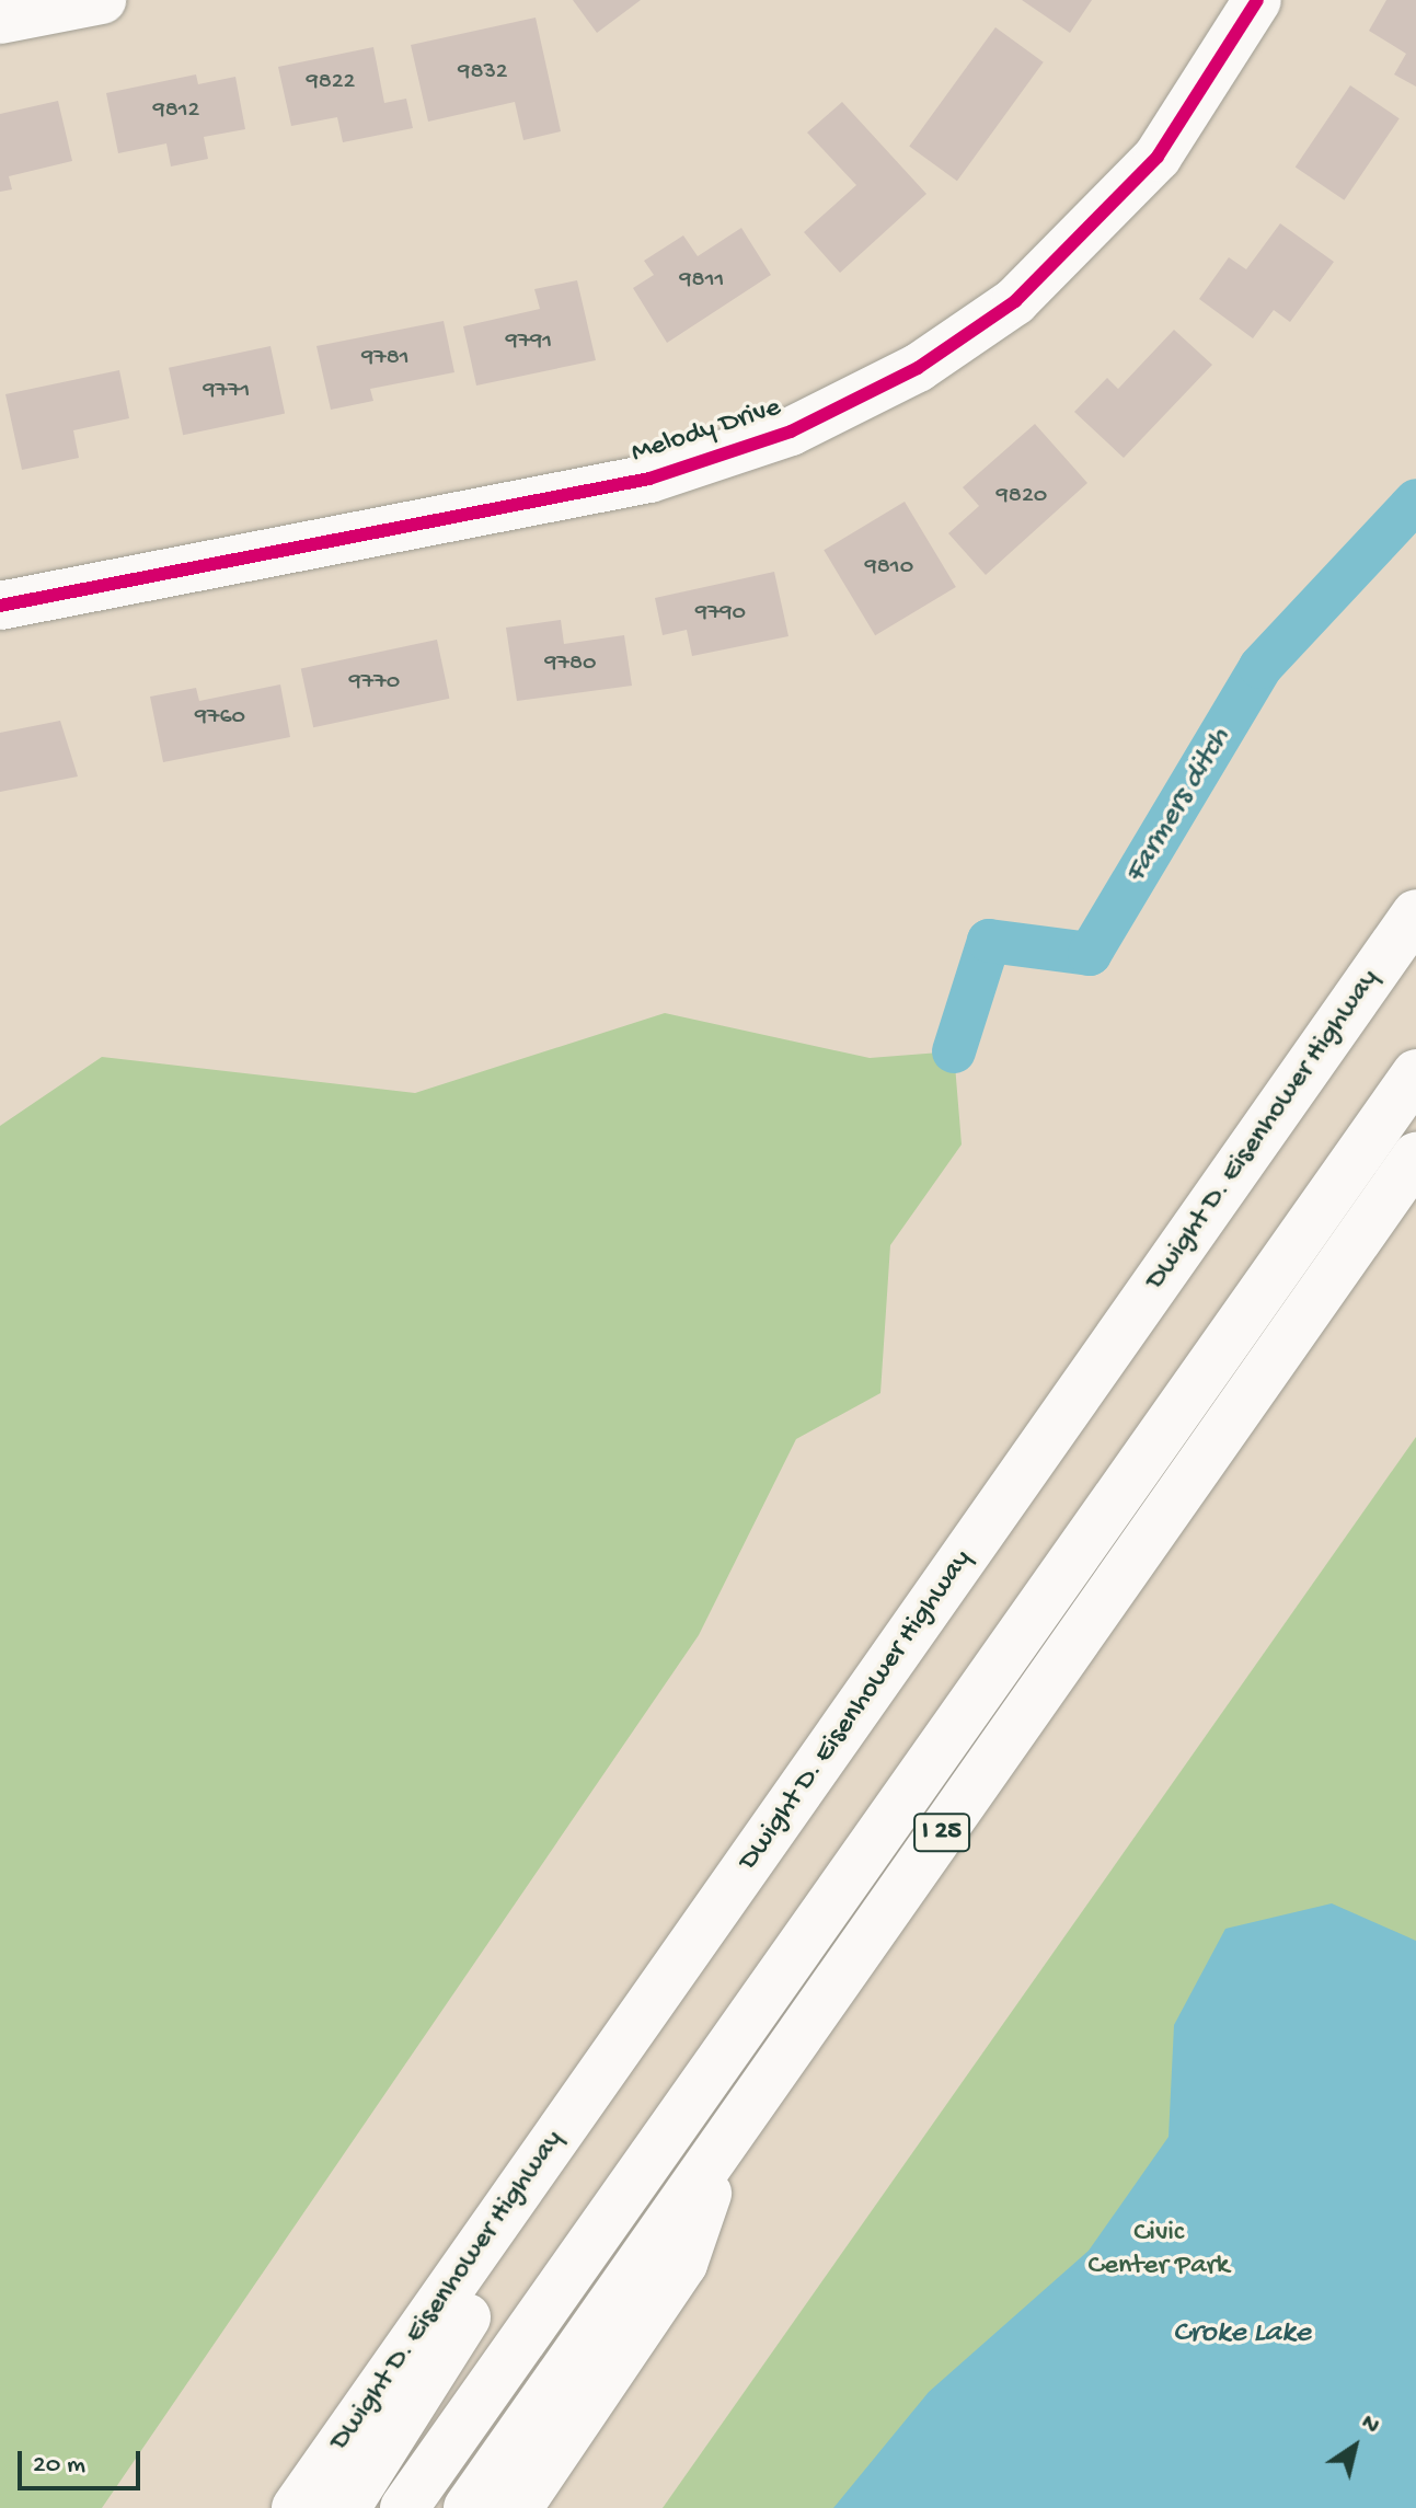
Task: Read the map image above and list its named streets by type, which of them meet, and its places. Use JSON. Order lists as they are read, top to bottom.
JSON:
{
  "streets": {
    "main road": ["Melody Drive", "Dwight D. Eisenhower Highway", "I 25"]
  },
  "water": ["Farmers ditch", "Croke Lake"],
  "parks": ["Civic Center Park"],
  "house_numbers": [
    "9832",
    "9822",
    "9812",
    "9811",
    "9791",
    "9781",
    "9771",
    "9820",
    "9810",
    "9790",
    "9780",
    "9770",
    "9760"
  ],
  "scale_bar": "20 m",
  "north": "top right"
}
